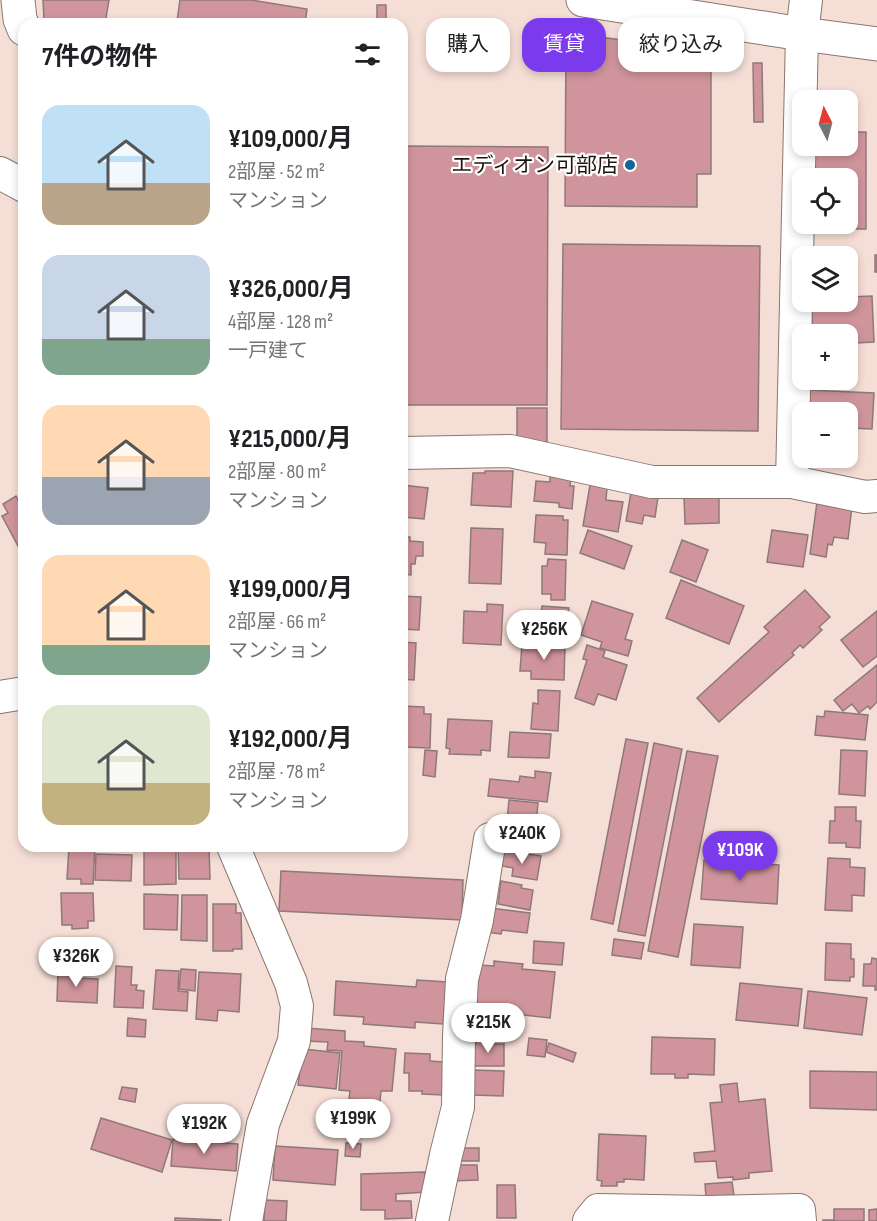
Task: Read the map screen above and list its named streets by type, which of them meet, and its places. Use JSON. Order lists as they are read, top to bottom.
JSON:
{
  "places": ["エディオン可部店"],
  "north": "top",
  "page": {
    "chip": ["購入", "賃貸", "絞り込み"],
    "heading": "7件の物件",
    "map_buttons": ["+", "−"],
    "list": [
      {
        "name": "¥109,000/月",
        "note": "2部屋 · 52 m² · マンション"
      },
      {
        "name": "¥326,000/月",
        "note": "4部屋 · 128 m² · 一戸建て"
      },
      {
        "name": "¥215,000/月",
        "note": "2部屋 · 80 m² · マンション"
      },
      {
        "name": "¥199,000/月",
        "note": "2部屋 · 66 m² · マンション"
      },
      {
        "name": "¥192,000/月",
        "note": "2部屋 · 78 m² · マンション"
      }
    ],
    "price": [
      "¥256K",
      "¥240K",
      "¥109K",
      "¥326K",
      "¥215K",
      "¥199K",
      "¥192K"
    ]
  }
}
